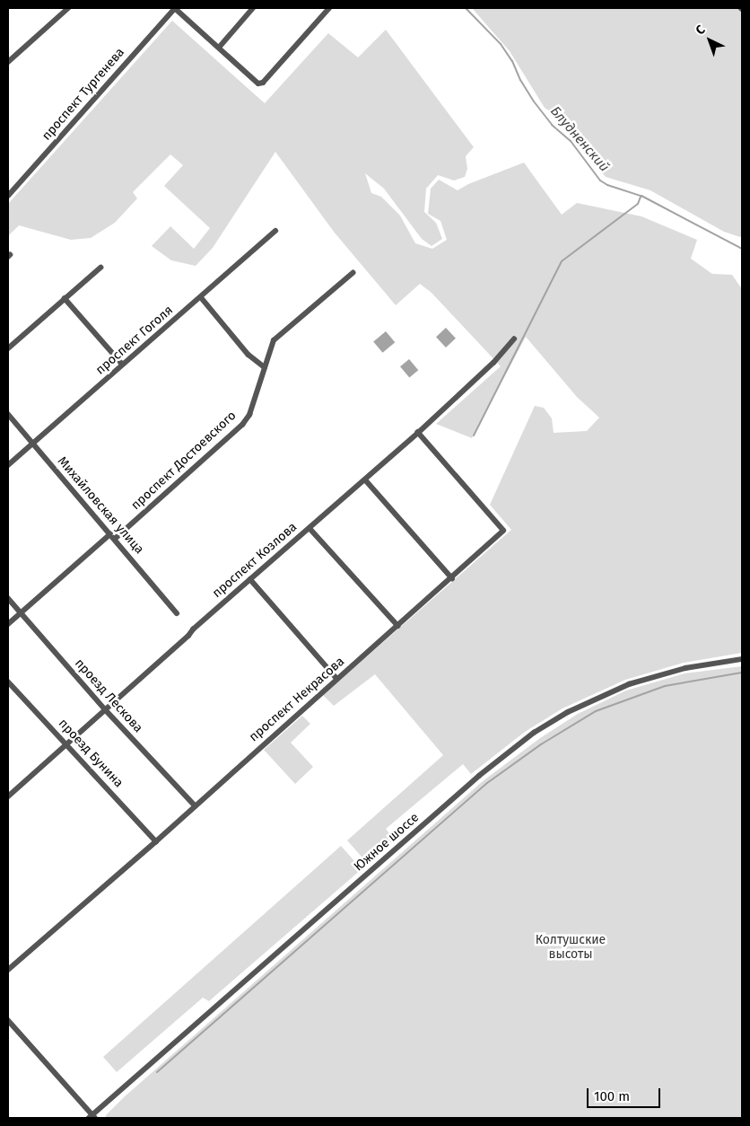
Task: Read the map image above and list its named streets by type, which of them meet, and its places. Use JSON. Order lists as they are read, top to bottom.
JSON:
{
  "streets": {
    "street": [
      "проспект Тургенева",
      "проспект Гоголя",
      "проспект Достоевского",
      "Михайловская улица",
      "проспект Козлова",
      "проезд Лескова",
      "проспект Некрасова",
      "проезд Бунина",
      "Южное шоссе"
    ]
  },
  "crossings": [
    ["проспект Гоголя", "Михайловская улица"],
    ["проспект Достоевского", "Михайловская улица"],
    ["проспект Достоевского", "проезд Лескова"],
    ["проспект Козлова", "проезд Лескова"],
    ["проспект Козлова", "проспект Некрасова"],
    ["проспект Козлова", "проезд Бунина"],
    ["проезд Лескова", "проспект Некрасова"],
    ["проспект Некрасова", "проезд Бунина"]
  ],
  "water": ["Блудненский"],
  "parks": ["Колтушские высоты"],
  "scale_bar": "100 m",
  "north": "top left"
}
